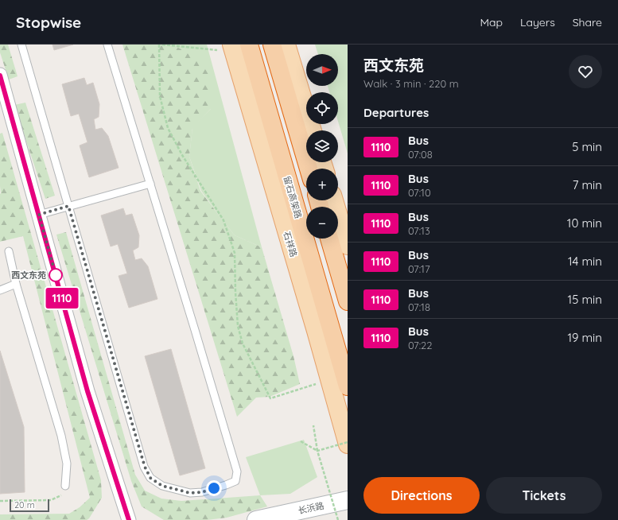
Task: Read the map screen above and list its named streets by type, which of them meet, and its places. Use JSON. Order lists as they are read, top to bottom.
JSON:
{
  "streets": {
    "highway": ["留石高架路"],
    "main road": ["石祥路", "长浜路"]
  },
  "crossings": [
    ["留石高架路", "石祥路"]
  ],
  "places": ["西文东苑"],
  "lines": ["bus line 1110"],
  "scale_bar": "20 m",
  "north": "right",
  "page": {
    "header": "Stopwise",
    "nav": ["Map", "Layers", "Share"],
    "on_map": "1110",
    "heading": [
      ["西文东苑", "Walk · 3 min · 220 m"],
      "Departures"
    ],
    "map_buttons": ["+", "−"],
    "list": [
      {
        "mark": "1110",
        "name": "Bus",
        "note": "07:08",
        "value": "5 min"
      },
      {
        "mark": "1110",
        "name": "Bus",
        "note": "07:10",
        "value": "7 min"
      },
      {
        "mark": "1110",
        "name": "Bus",
        "note": "07:13",
        "value": "10 min"
      },
      {
        "mark": "1110",
        "name": "Bus",
        "note": "07:17",
        "value": "14 min"
      },
      {
        "mark": "1110",
        "name": "Bus",
        "note": "07:18",
        "value": "15 min"
      },
      {
        "mark": "1110",
        "name": "Bus",
        "note": "07:22",
        "value": "19 min"
      }
    ],
    "buttons": ["Directions", "Tickets"],
    "scale": "20 m"
  }
}
